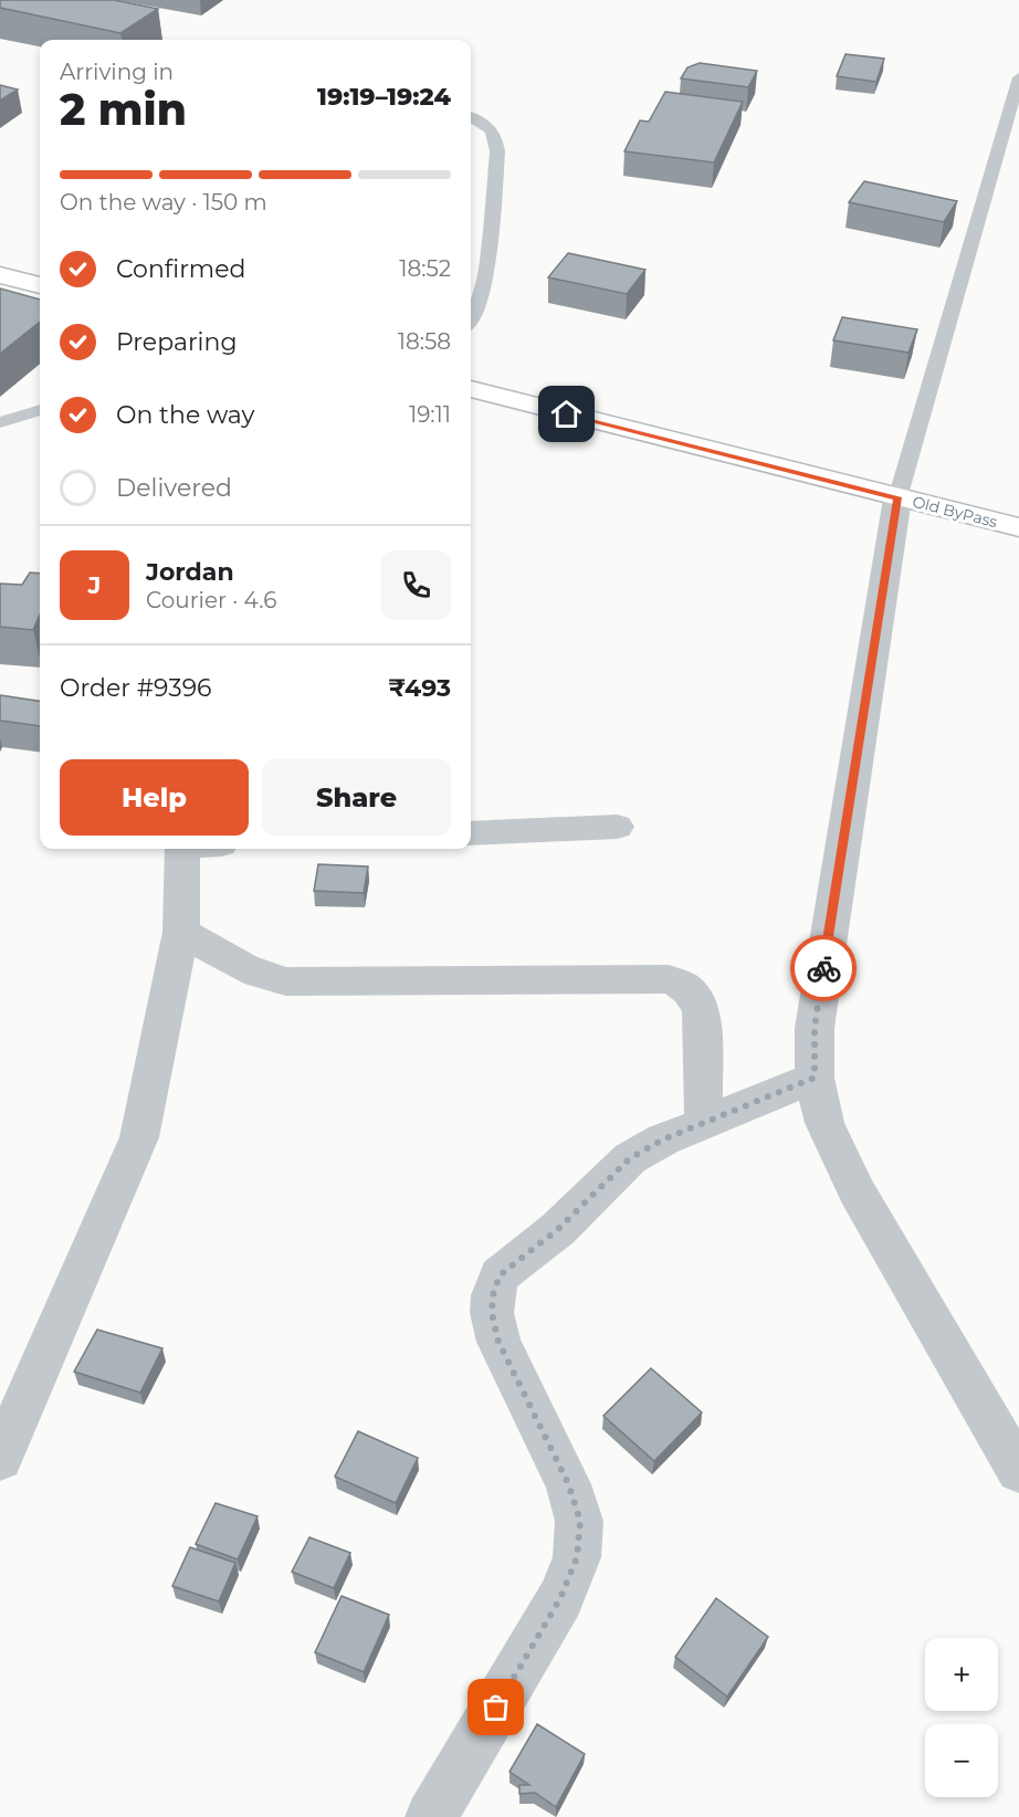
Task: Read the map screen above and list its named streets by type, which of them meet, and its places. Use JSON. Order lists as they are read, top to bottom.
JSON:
{
  "streets": {
    "main road": ["Old ByPass"]
  },
  "page": {
    "heading": ["2 min", "Arriving in", "19:19–19:24"],
    "panel": [
      "Jordan",
      "Courier · 4.6",
      "Order #9396",
      "₹493"
    ],
    "bar": "On the way · 150 m",
    "list": [
      ["Confirmed", "18:52"],
      ["Preparing", "18:58"],
      ["On the way", "19:11"],
      "Delivered"
    ],
    "round": "J",
    "buttons": ["Help", "Share"],
    "map_buttons": ["+", "−"]
  }
}
